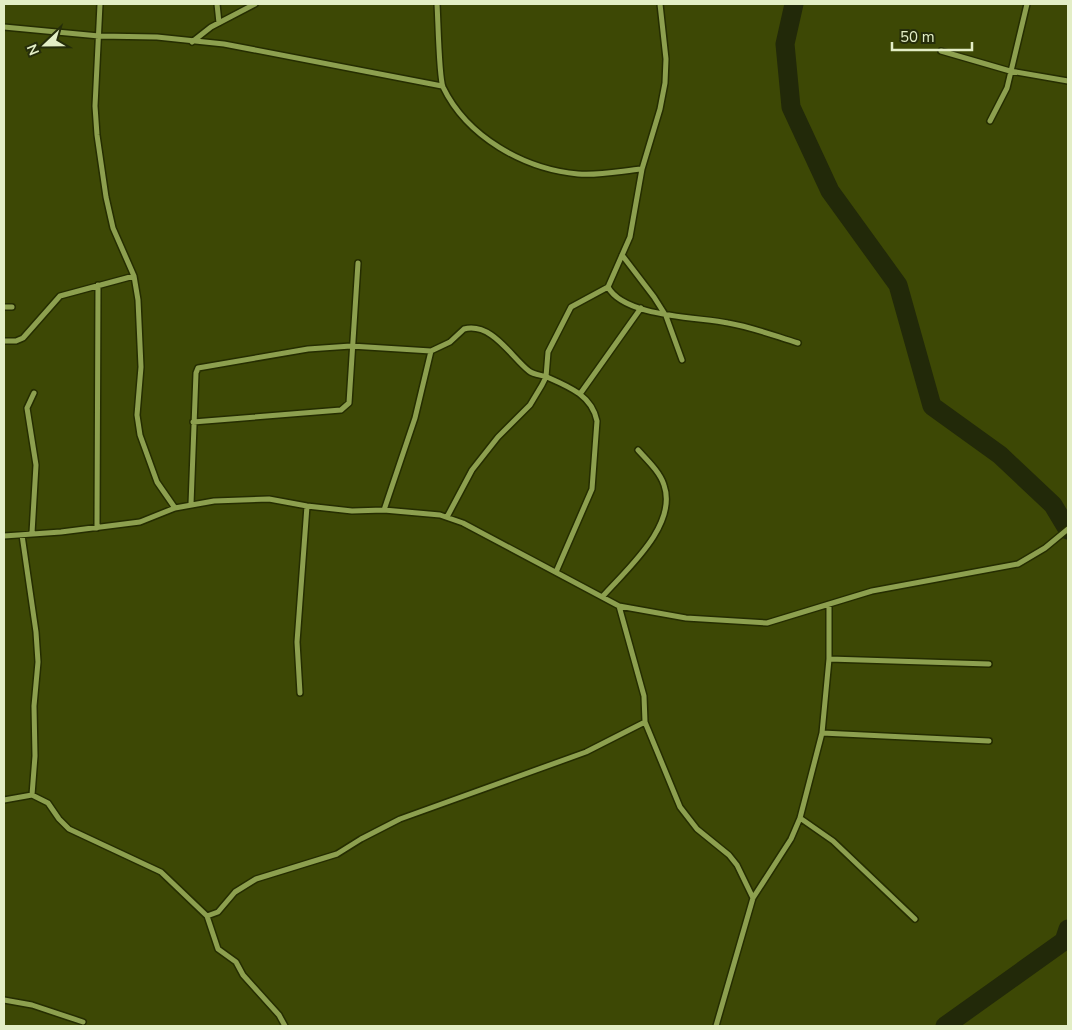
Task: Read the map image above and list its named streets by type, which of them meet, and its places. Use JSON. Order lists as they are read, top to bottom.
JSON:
{
  "scale_bar": "50 m",
  "north": "left"
}
